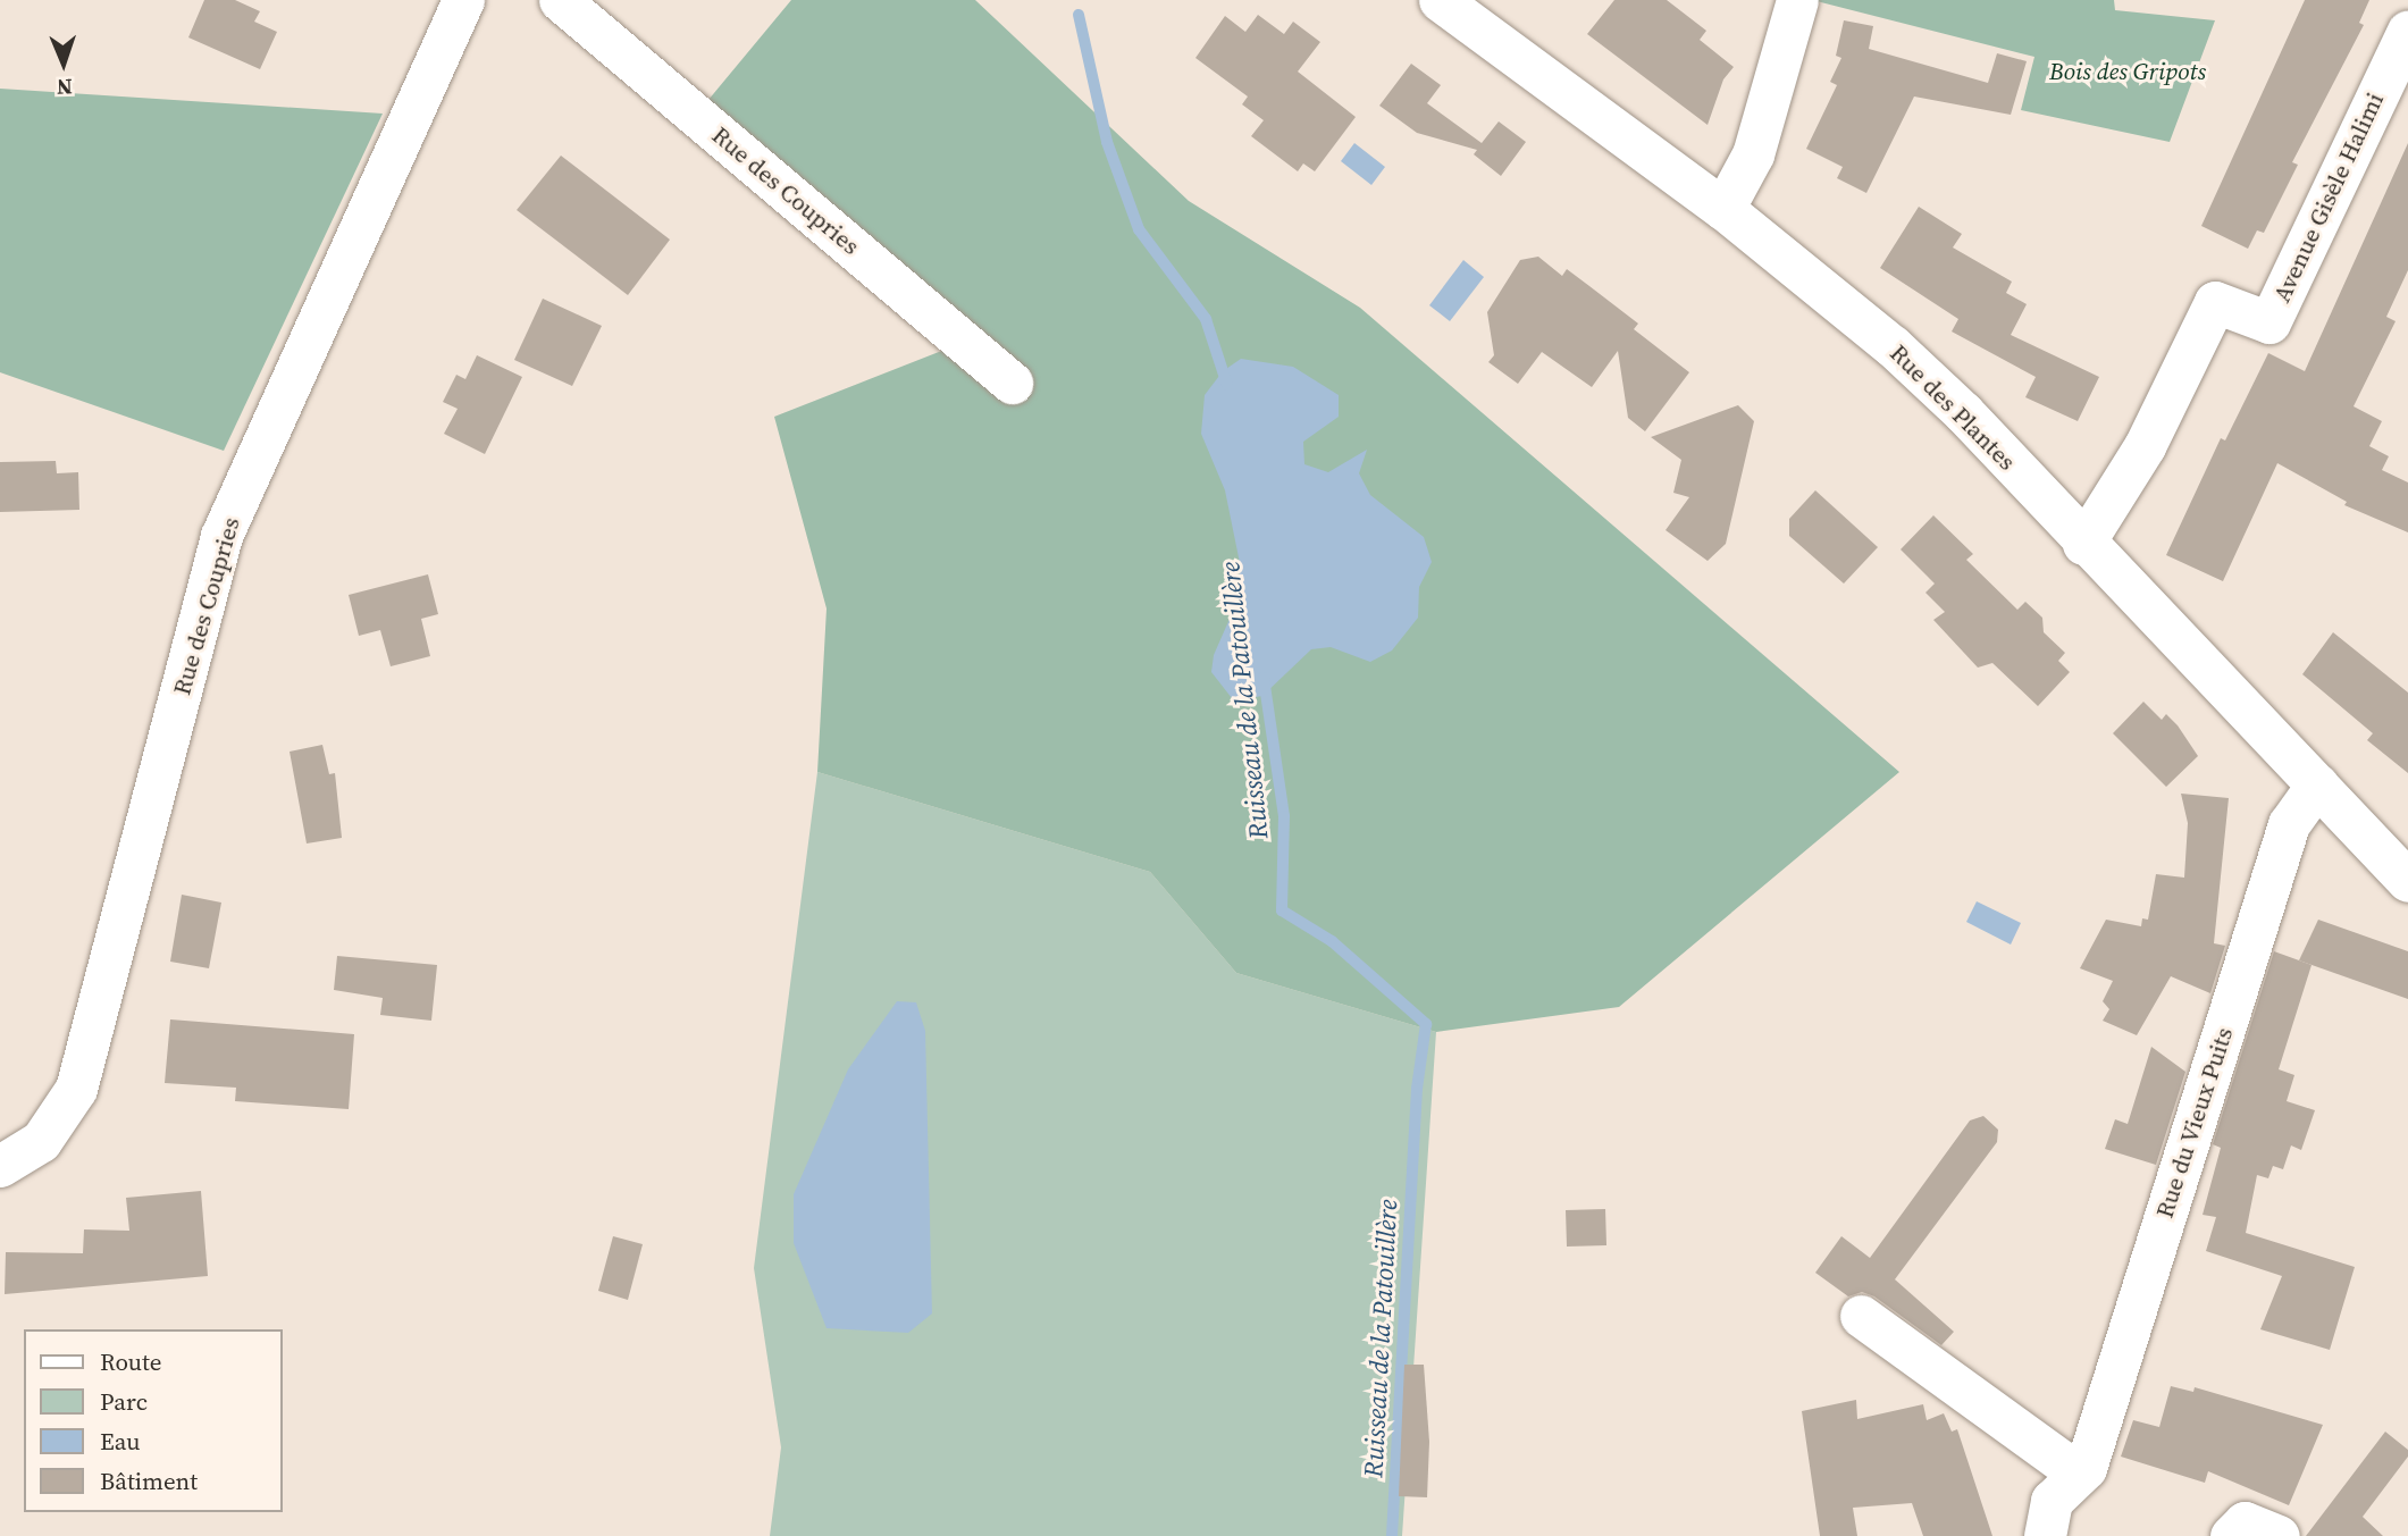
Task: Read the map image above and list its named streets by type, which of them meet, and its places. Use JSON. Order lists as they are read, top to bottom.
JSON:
{
  "streets": {
    "street": [
      "Rue des Coupries",
      "Avenue Gisèle Halimi",
      "Rue des Plantes",
      "Rue du Vieux Puits"
    ]
  },
  "crossings": [
    ["Avenue Gisèle Halimi", "Rue des Plantes"],
    ["Rue des Plantes", "Rue du Vieux Puits"]
  ],
  "water": ["Ruisseau de la Patouillère"],
  "parks": ["Bois des Gripots"],
  "legend": [
    "Route",
    "Parc",
    "Eau",
    "Bâtiment"
  ],
  "north": "bottom"
}
